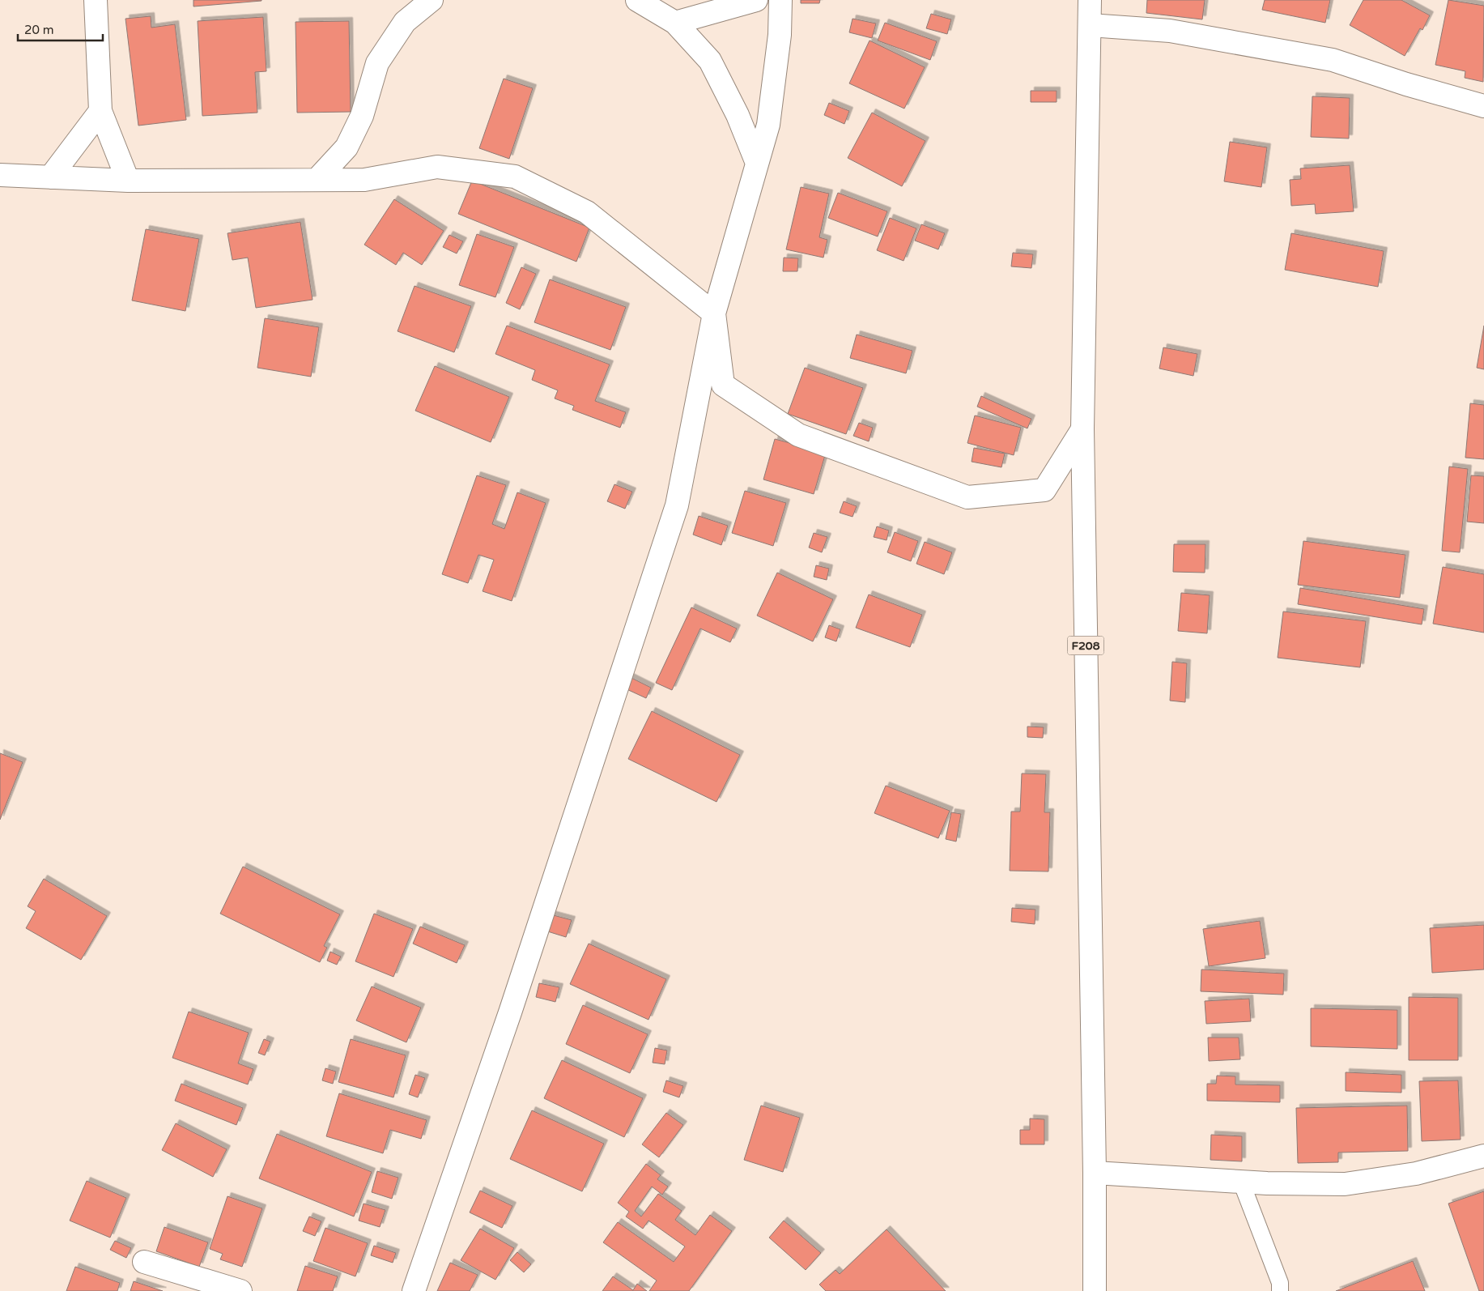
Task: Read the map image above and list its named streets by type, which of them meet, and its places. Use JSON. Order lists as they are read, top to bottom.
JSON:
{
  "streets": {
    "street": ["F208"]
  },
  "scale_bar": "20 m"
}
